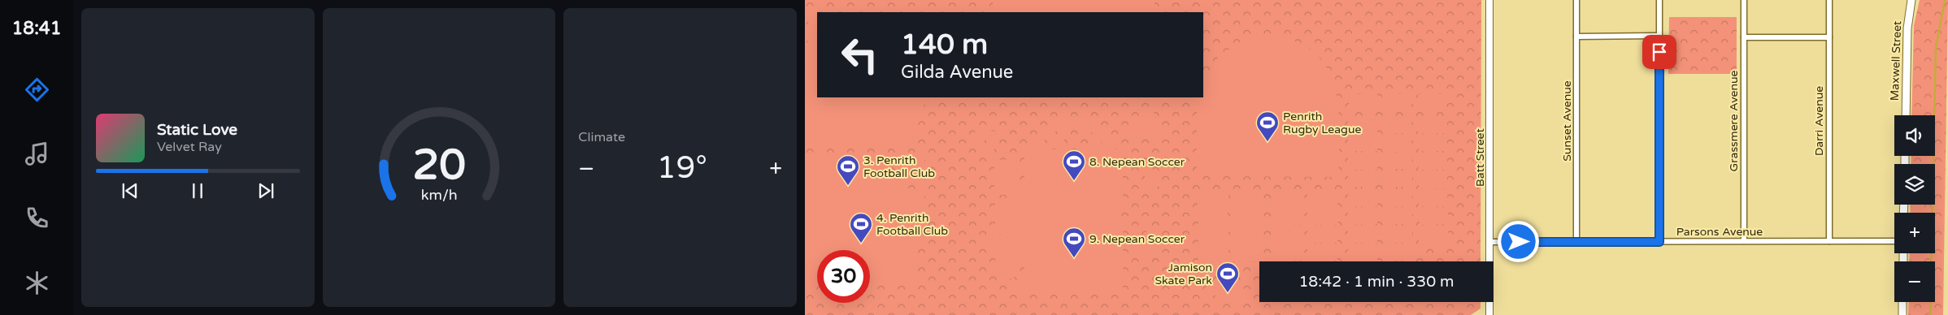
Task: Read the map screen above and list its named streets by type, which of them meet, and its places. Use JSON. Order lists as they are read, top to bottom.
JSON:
{
  "streets": {
    "main road": ["Maxwell Street"],
    "street": [
      "Sunset Avenue",
      "Grassmere Avenue",
      "Darri Avenue",
      "Batt Street",
      "Parsons Avenue"
    ]
  },
  "crossings": [
    ["Sunset Avenue", "Parsons Avenue"],
    ["Grassmere Avenue", "Parsons Avenue"],
    ["Darri Avenue", "Parsons Avenue"],
    ["Batt Street", "Parsons Avenue"]
  ],
  "places": {
    "sports": [
      "Penrith Rugby League",
      "8. Nepean Soccer",
      "3. Penrith Football Club",
      "4. Penrith Football Club",
      "9. Nepean Soccer",
      "Jamison Skate Park"
    ]
  },
  "page": {
    "tabs": "18:41",
    "tile": "Climate",
    "turn": ["140 m", "Gilda Avenue"],
    "song": ["Static Love", "Velvet Ray"],
    "map_buttons": ["+", "−"],
    "heat": ["−", "19°", "+"],
    "limit": "30",
    "trip": "18:42 · 1 min · 330 m",
    "gauge": ["20", "km/h"]
  }
}
